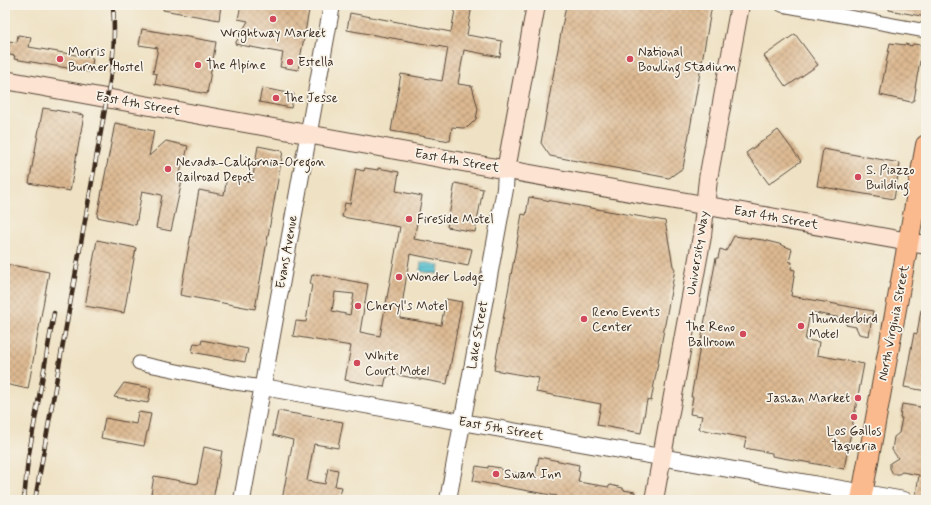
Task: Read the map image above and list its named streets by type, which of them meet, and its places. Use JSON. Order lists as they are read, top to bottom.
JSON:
{
  "streets": {
    "main road": [
      "East 4th Street",
      "University Way",
      "North Virginia Street",
      "Lake Street"
    ],
    "street": ["Evans Avenue", "East 5th Street"]
  },
  "crossings": [
    ["East 4th Street", "Evans Avenue"],
    ["East 4th Street", "University Way"],
    ["East 4th Street", "North Virginia Street"],
    ["East 4th Street", "Lake Street"],
    ["Evans Avenue", "East 5th Street"],
    ["University Way", "East 5th Street"],
    ["North Virginia Street", "East 5th Street"],
    ["Lake Street", "East 5th Street"]
  ],
  "places": [
    "Wrightway Market",
    "Morris Burner Hostel",
    "National Bowling Stadium",
    "Estella",
    "The Alpine",
    "The Jesse",
    "Nevada-California-Oregon Railroad Depot",
    "S. Piazzo Building",
    "Fireside Motel",
    "Wonder Lodge",
    "Cheryl's Motel",
    "Reno Events Center",
    "Thunderbird Motel",
    "The Reno Ballroom",
    "White Court Motel",
    "Jashan Market",
    "Los Gallos Taqueria",
    "Swan Inn"
  ]
}
